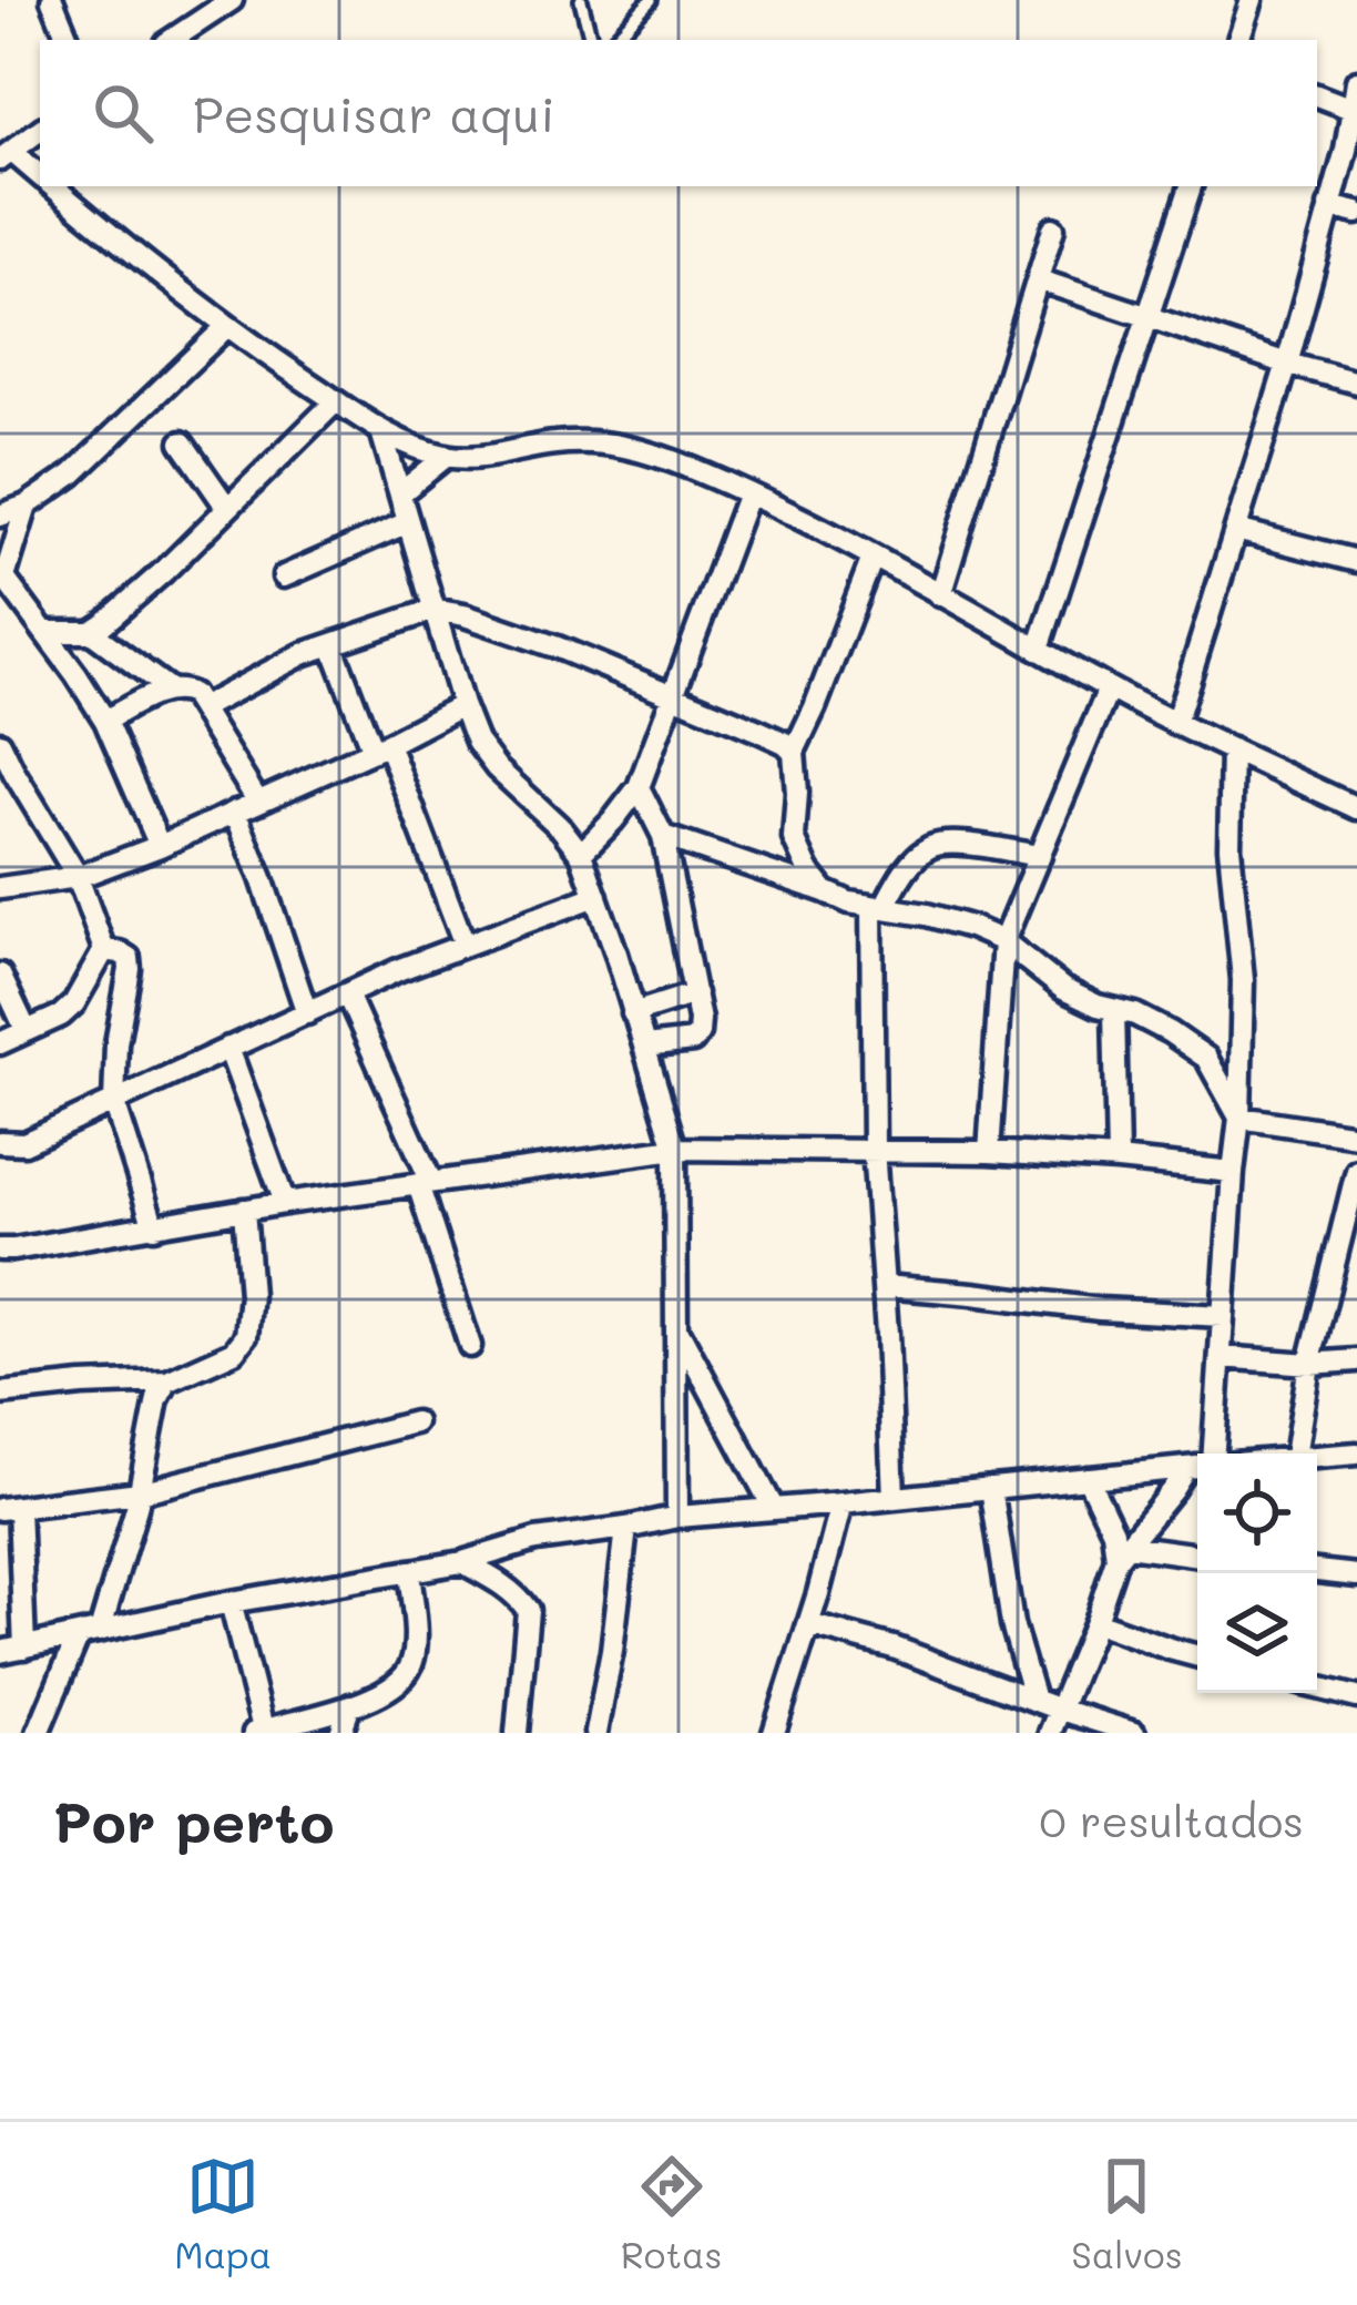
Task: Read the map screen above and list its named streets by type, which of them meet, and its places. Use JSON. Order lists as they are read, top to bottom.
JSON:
{
  "page": {
    "search": "Pesquisar aqui",
    "heading": ["Por perto", "0 resultados"],
    "nav": ["Mapa", "Rotas", "Salvos"]
  }
}
